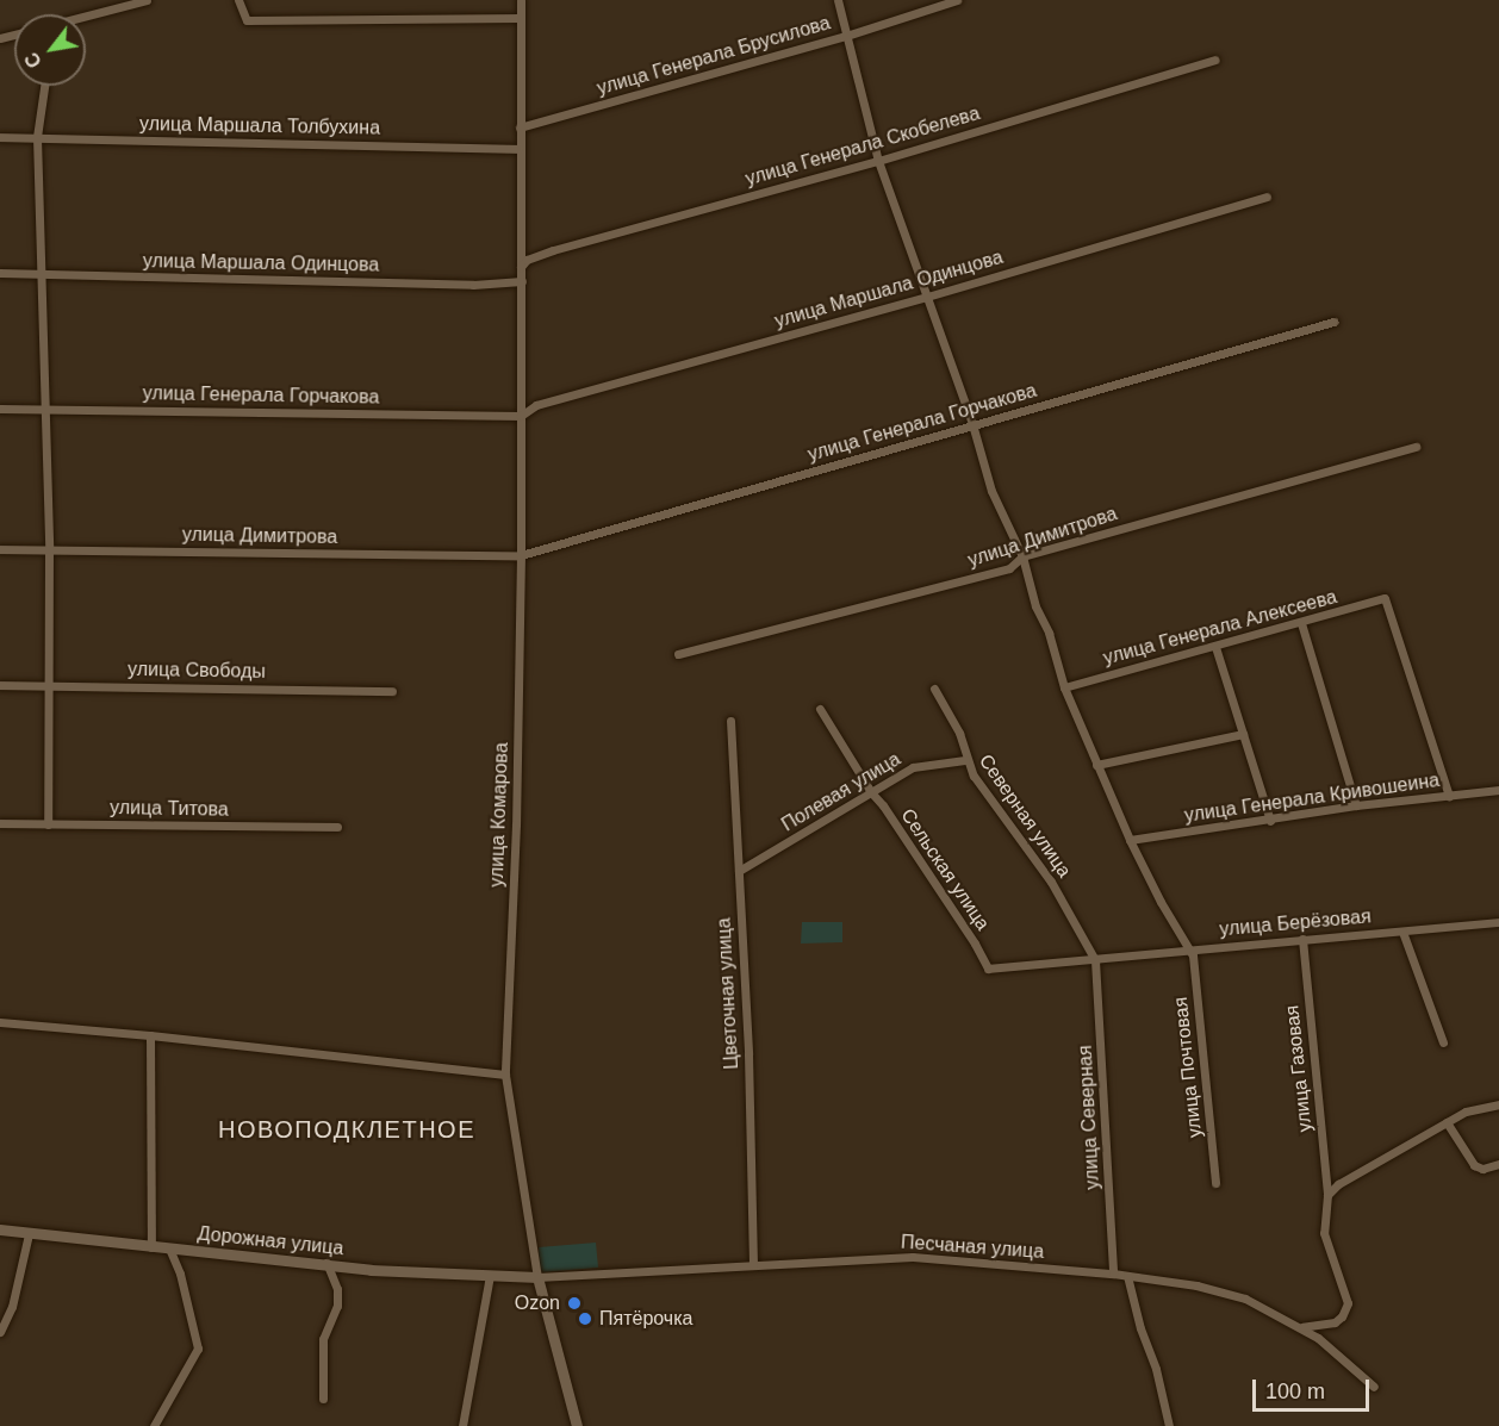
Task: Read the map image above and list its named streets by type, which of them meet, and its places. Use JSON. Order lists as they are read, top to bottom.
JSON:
{
  "streets": {
    "street": [
      "улица Генерала Брусилова",
      "улица Маршала Толбухина",
      "улица Генерала Скобелева",
      "улица Маршала Одинцова",
      "улица Генерала Горчакова",
      "улица Димитрова",
      "улица Генерала Алексеева",
      "улица Свободы",
      "Полевая улица",
      "улица Генерала Кривошеина",
      "улица Титова",
      "улица Комарова",
      "Северная улица",
      "Сельская улица",
      "улица Берёзовая",
      "Цветочная улица",
      "улица Почтовая",
      "улица Газовая",
      "улица Северная",
      "Дорожная улица",
      "Песчаная улица"
    ]
  },
  "crossings": [
    ["улица Генерала Брусилова", "улица Комарова"],
    ["улица Генерала Брусилова", "улица Почтовая"],
    ["улица Маршала Толбухина", "улица Комарова"],
    ["улица Генерала Скобелева", "улица Комарова"],
    ["улица Генерала Скобелева", "улица Почтовая"],
    ["улица Маршала Одинцова", "улица Генерала Горчакова"],
    ["улица Маршала Одинцова", "улица Комарова"],
    ["улица Маршала Одинцова", "улица Почтовая"],
    ["улица Генерала Горчакова", "улица Димитрова"],
    ["улица Генерала Горчакова", "улица Комарова"],
    ["улица Генерала Горчакова", "улица Почтовая"],
    ["улица Димитрова", "улица Комарова"],
    ["улица Димитрова", "улица Почтовая"],
    ["улица Генерала Алексеева", "улица Генерала Кривошеина"],
    ["улица Генерала Алексеева", "улица Почтовая"],
    ["Полевая улица", "Северная улица"],
    ["Полевая улица", "Сельская улица"],
    ["Полевая улица", "Цветочная улица"],
    ["улица Генерала Кривошеина", "улица Почтовая"],
    ["улица Комарова", "Дорожная улица"],
    ["улица Комарова", "Песчаная улица"],
    ["Северная улица", "улица Берёзовая"],
    ["Северная улица", "улица Северная"],
    ["Сельская улица", "улица Берёзовая"],
    ["улица Берёзовая", "улица Почтовая"],
    ["улица Берёзовая", "улица Газовая"],
    ["улица Берёзовая", "улица Северная"],
    ["Цветочная улица", "Песчаная улица"],
    ["улица Газовая", "Песчаная улица"],
    ["улица Северная", "Песчаная улица"],
    ["Дорожная улица", "Песчаная улица"]
  ],
  "districts": ["НОВОПОДКЛЕТНОЕ"],
  "places": ["Ozon", "Пятёрочка"],
  "scale_bar": "100 m",
  "north": "bottom left"
}
